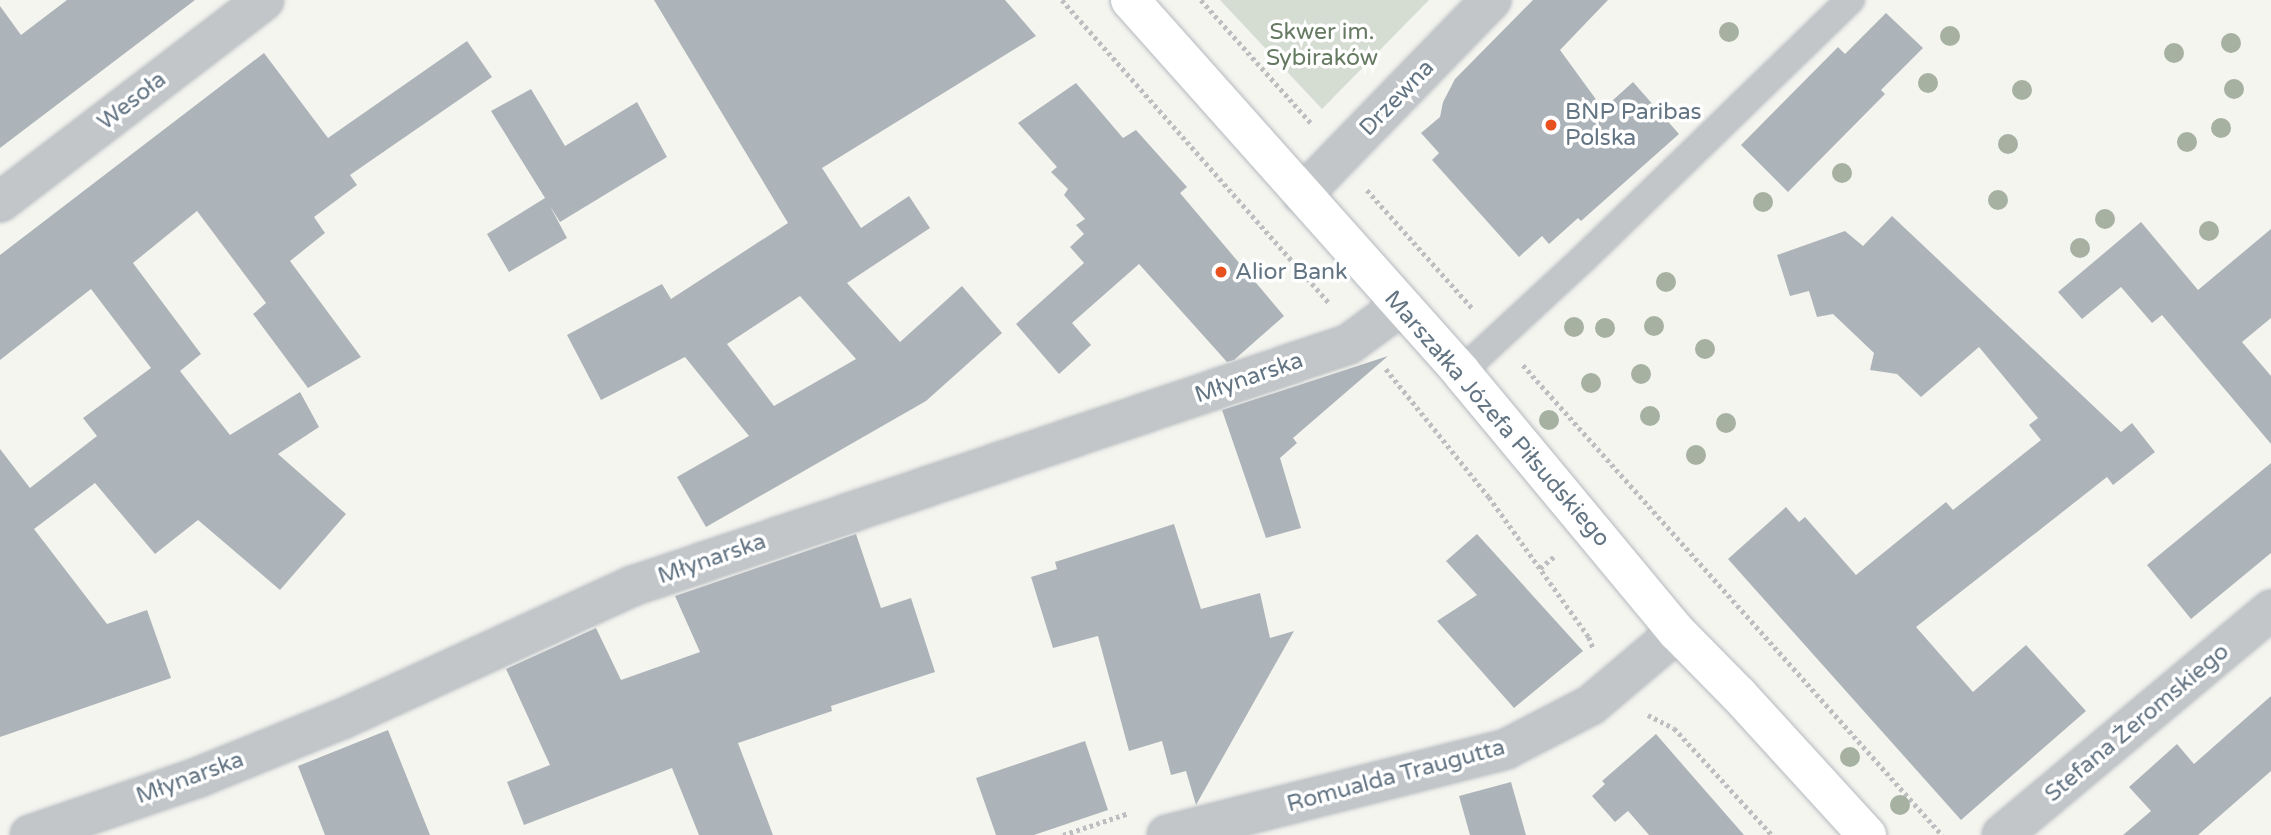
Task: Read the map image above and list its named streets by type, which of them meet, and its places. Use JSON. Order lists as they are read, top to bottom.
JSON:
{
  "streets": {
    "street": [
      "Drzewna",
      "Wesoła",
      "Młynarska",
      "Marszałka Józefa Piłsudskiego",
      "Stefana Żeromskiego",
      "Romualda Traugutta"
    ]
  },
  "crossings": [
    ["Drzewna", "Marszałka Józefa Piłsudskiego"],
    ["Młynarska", "Marszałka Józefa Piłsudskiego"],
    ["Marszałka Józefa Piłsudskiego", "Romualda Traugutta"]
  ],
  "parks": ["Skwer im. Sybiraków"],
  "places": ["BNP Paribas Polska", "Alior Bank"]
}
